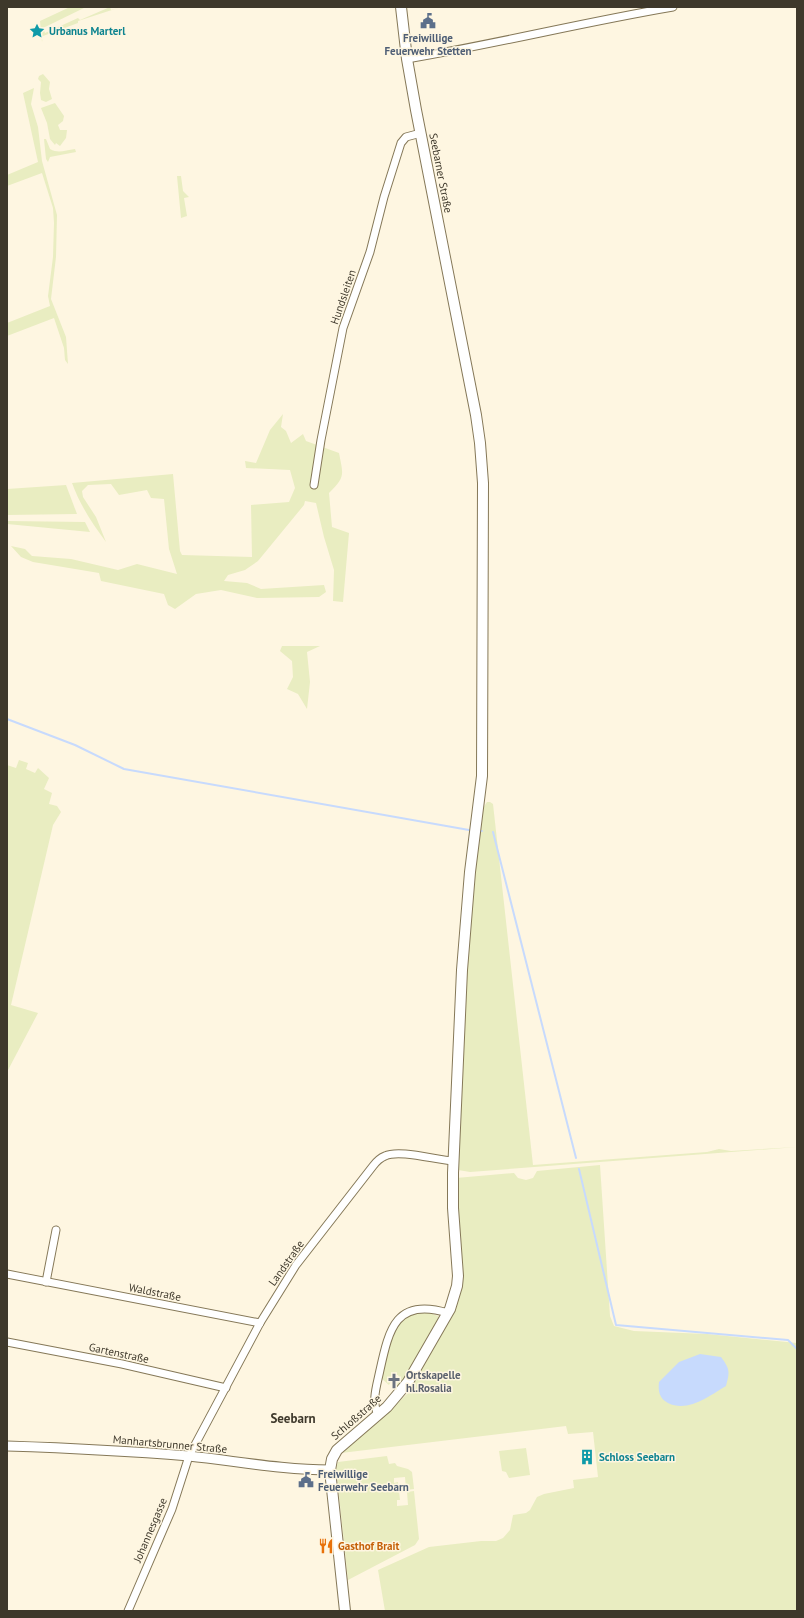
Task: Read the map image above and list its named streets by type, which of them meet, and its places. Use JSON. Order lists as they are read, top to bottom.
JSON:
{
  "streets": {
    "main road": ["Seebarner Straße", "Schloßstraße"],
    "street": [
      "Hundsleiten",
      "Landstraße",
      "Waldstraße",
      "Gartenstraße",
      "Manhartsbrunner Straße",
      "Johannesgasse"
    ]
  },
  "crossings": [
    ["Seebarner Straße", "Hundsleiten"],
    ["Seebarner Straße", "Landstraße"],
    ["Seebarner Straße", "Schloßstraße"],
    ["Landstraße", "Waldstraße"],
    ["Landstraße", "Gartenstraße"],
    ["Landstraße", "Schloßstraße"],
    ["Landstraße", "Manhartsbrunner Straße"],
    ["Landstraße", "Johannesgasse"],
    ["Schloßstraße", "Manhartsbrunner Straße"],
    ["Manhartsbrunner Straße", "Johannesgasse"]
  ],
  "districts": ["Seebarn"],
  "places": {
    "public building": ["Freiwillige Feuerwehr Stetten", "Freiwillige Feuerwehr Seebarn"],
    "place": ["Urbanus Marterl"],
    "church": ["Ortskapelle hl.Rosalia"],
    "building": ["Schloss Seebarn"],
    "restaurant": ["Gasthof Brait"]
  }
}
